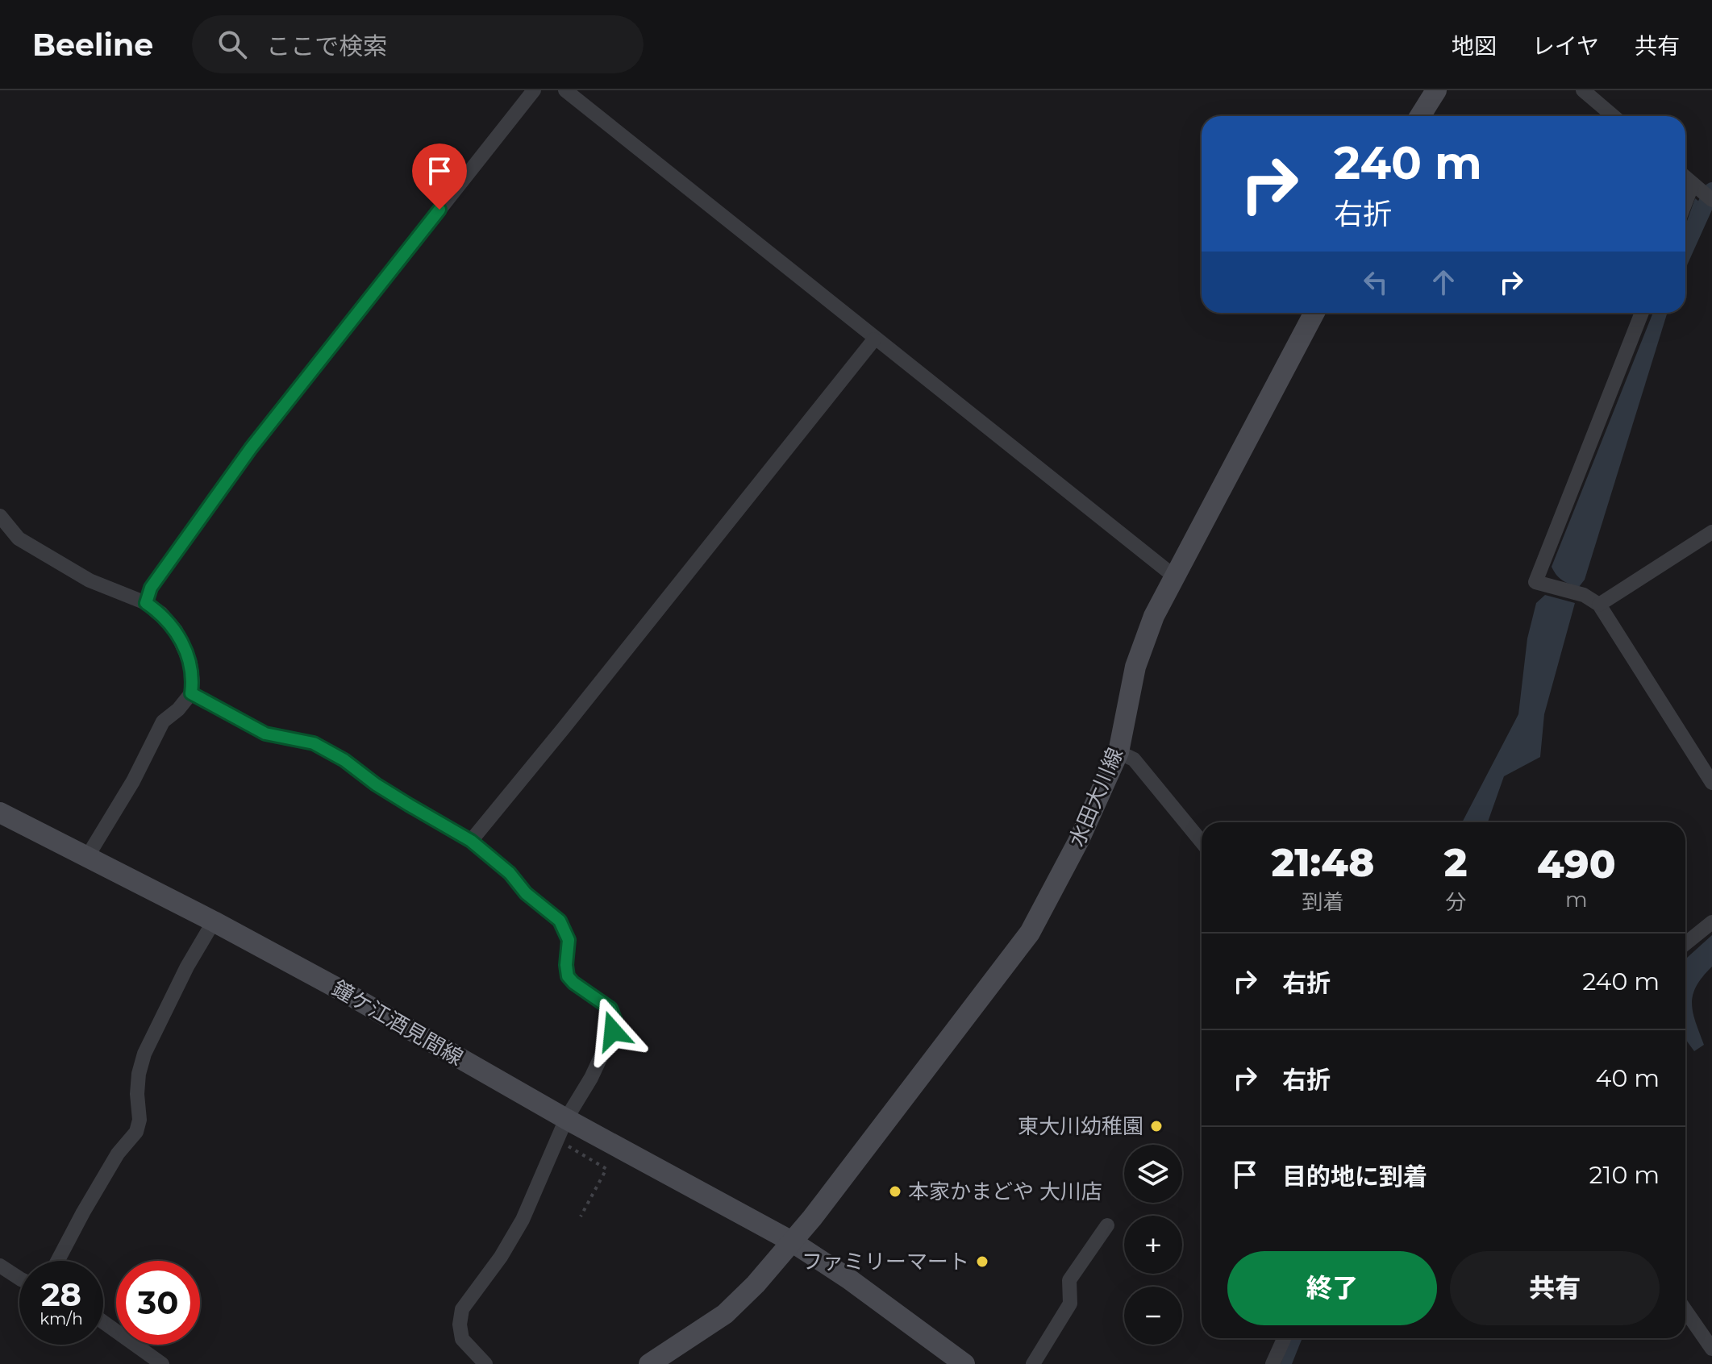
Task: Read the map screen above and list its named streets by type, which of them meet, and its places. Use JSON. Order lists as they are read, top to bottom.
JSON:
{
  "streets": {
    "main road": ["水田大川線", "鐘ケ江酒見間線"]
  },
  "crossings": [
    ["水田大川線", "鐘ケ江酒見間線"]
  ],
  "places": ["東大川幼稚園", "本家かまどや 大川店", "ファミリーマート"],
  "page": {
    "header": "Beeline",
    "search": "ここで検索",
    "nav": ["地図", "レイヤ", "共有"],
    "turn": ["240 m", "右折"],
    "eta": [
      "21:48",
      "到着",
      "2",
      "分",
      "490",
      "m"
    ],
    "list": [
      {
        "name": "右折",
        "value": "240 m"
      },
      {
        "name": "右折",
        "value": "40 m"
      },
      {
        "name": "目的地に到着",
        "value": "210 m"
      }
    ],
    "map_buttons": ["+", "−"],
    "buttons": ["終了", "共有"],
    "speed": "28 km/h",
    "limit": "30"
  }
}
